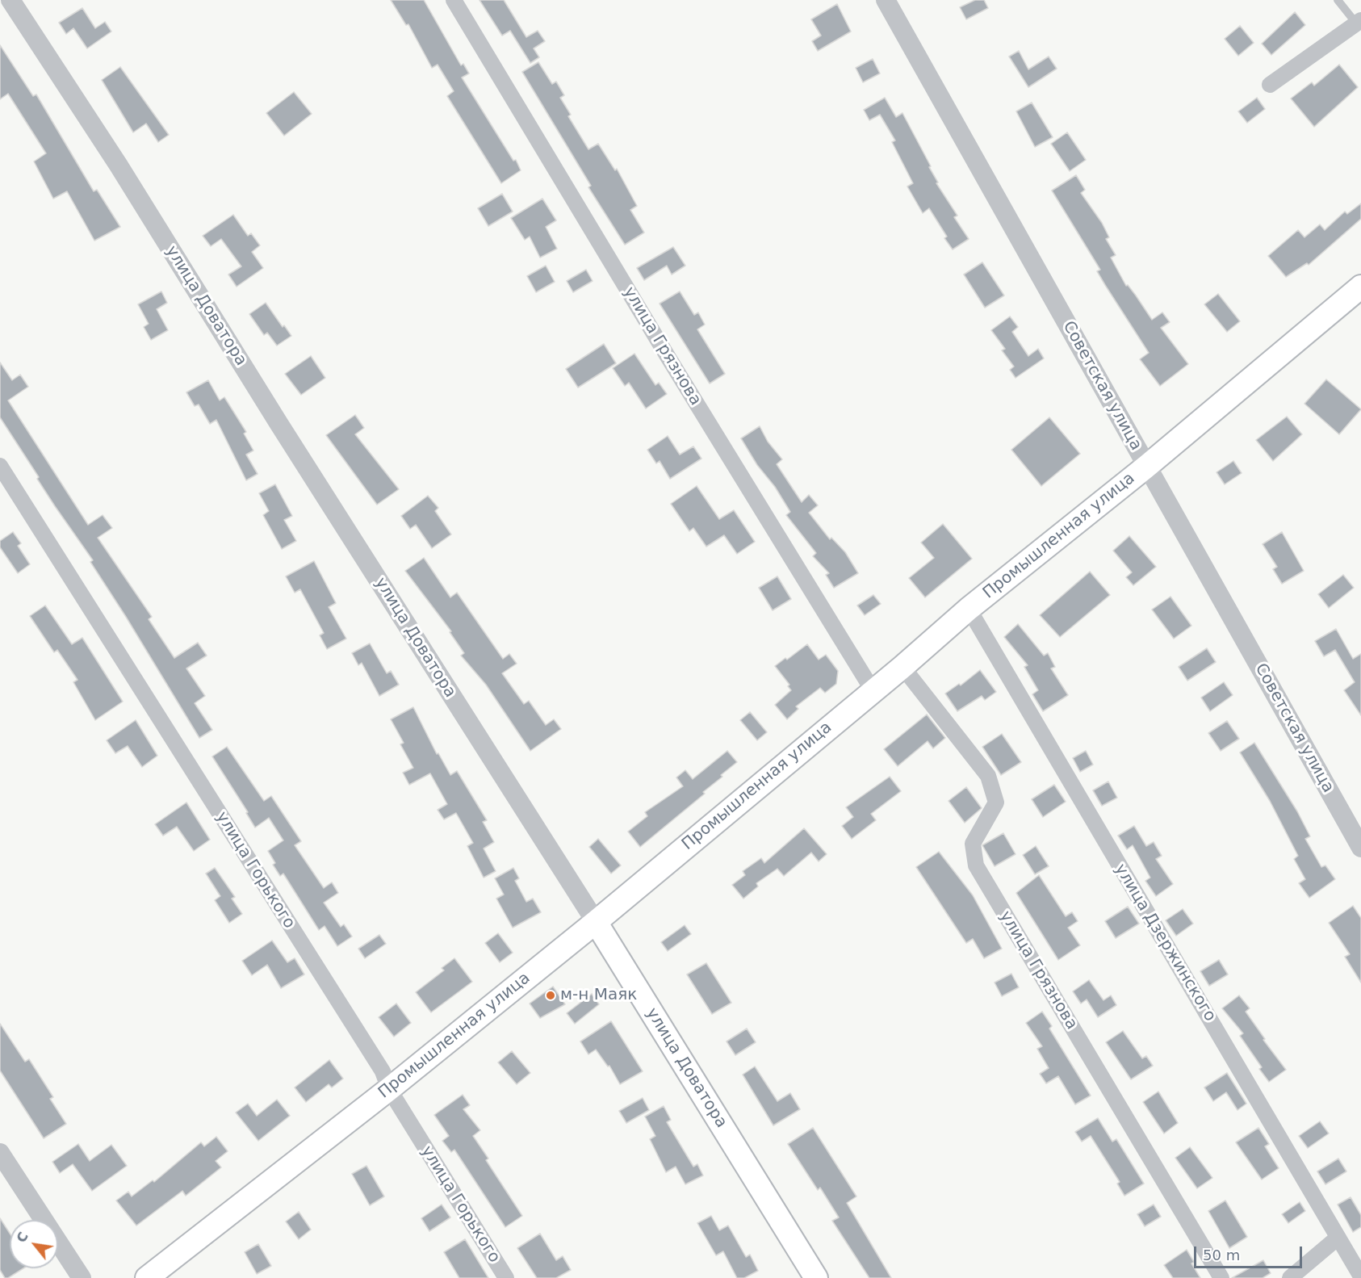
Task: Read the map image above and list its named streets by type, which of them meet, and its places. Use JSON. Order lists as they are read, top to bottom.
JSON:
{
  "streets": {
    "main road": ["улица Доватора", "Промышленная улица"],
    "street": [
      "улица Грязнова",
      "Советская улица",
      "улица Горького",
      "улица Дзержинского"
    ]
  },
  "crossings": [
    ["улица Доватора", "Промышленная улица"],
    ["улица Грязнова", "Промышленная улица"],
    ["Советская улица", "Промышленная улица"],
    ["Промышленная улица", "улица Горького"],
    ["Промышленная улица", "улица Дзержинского"]
  ],
  "places": ["м-н Маяк"],
  "scale_bar": "50 m",
  "north": "top left"
}
